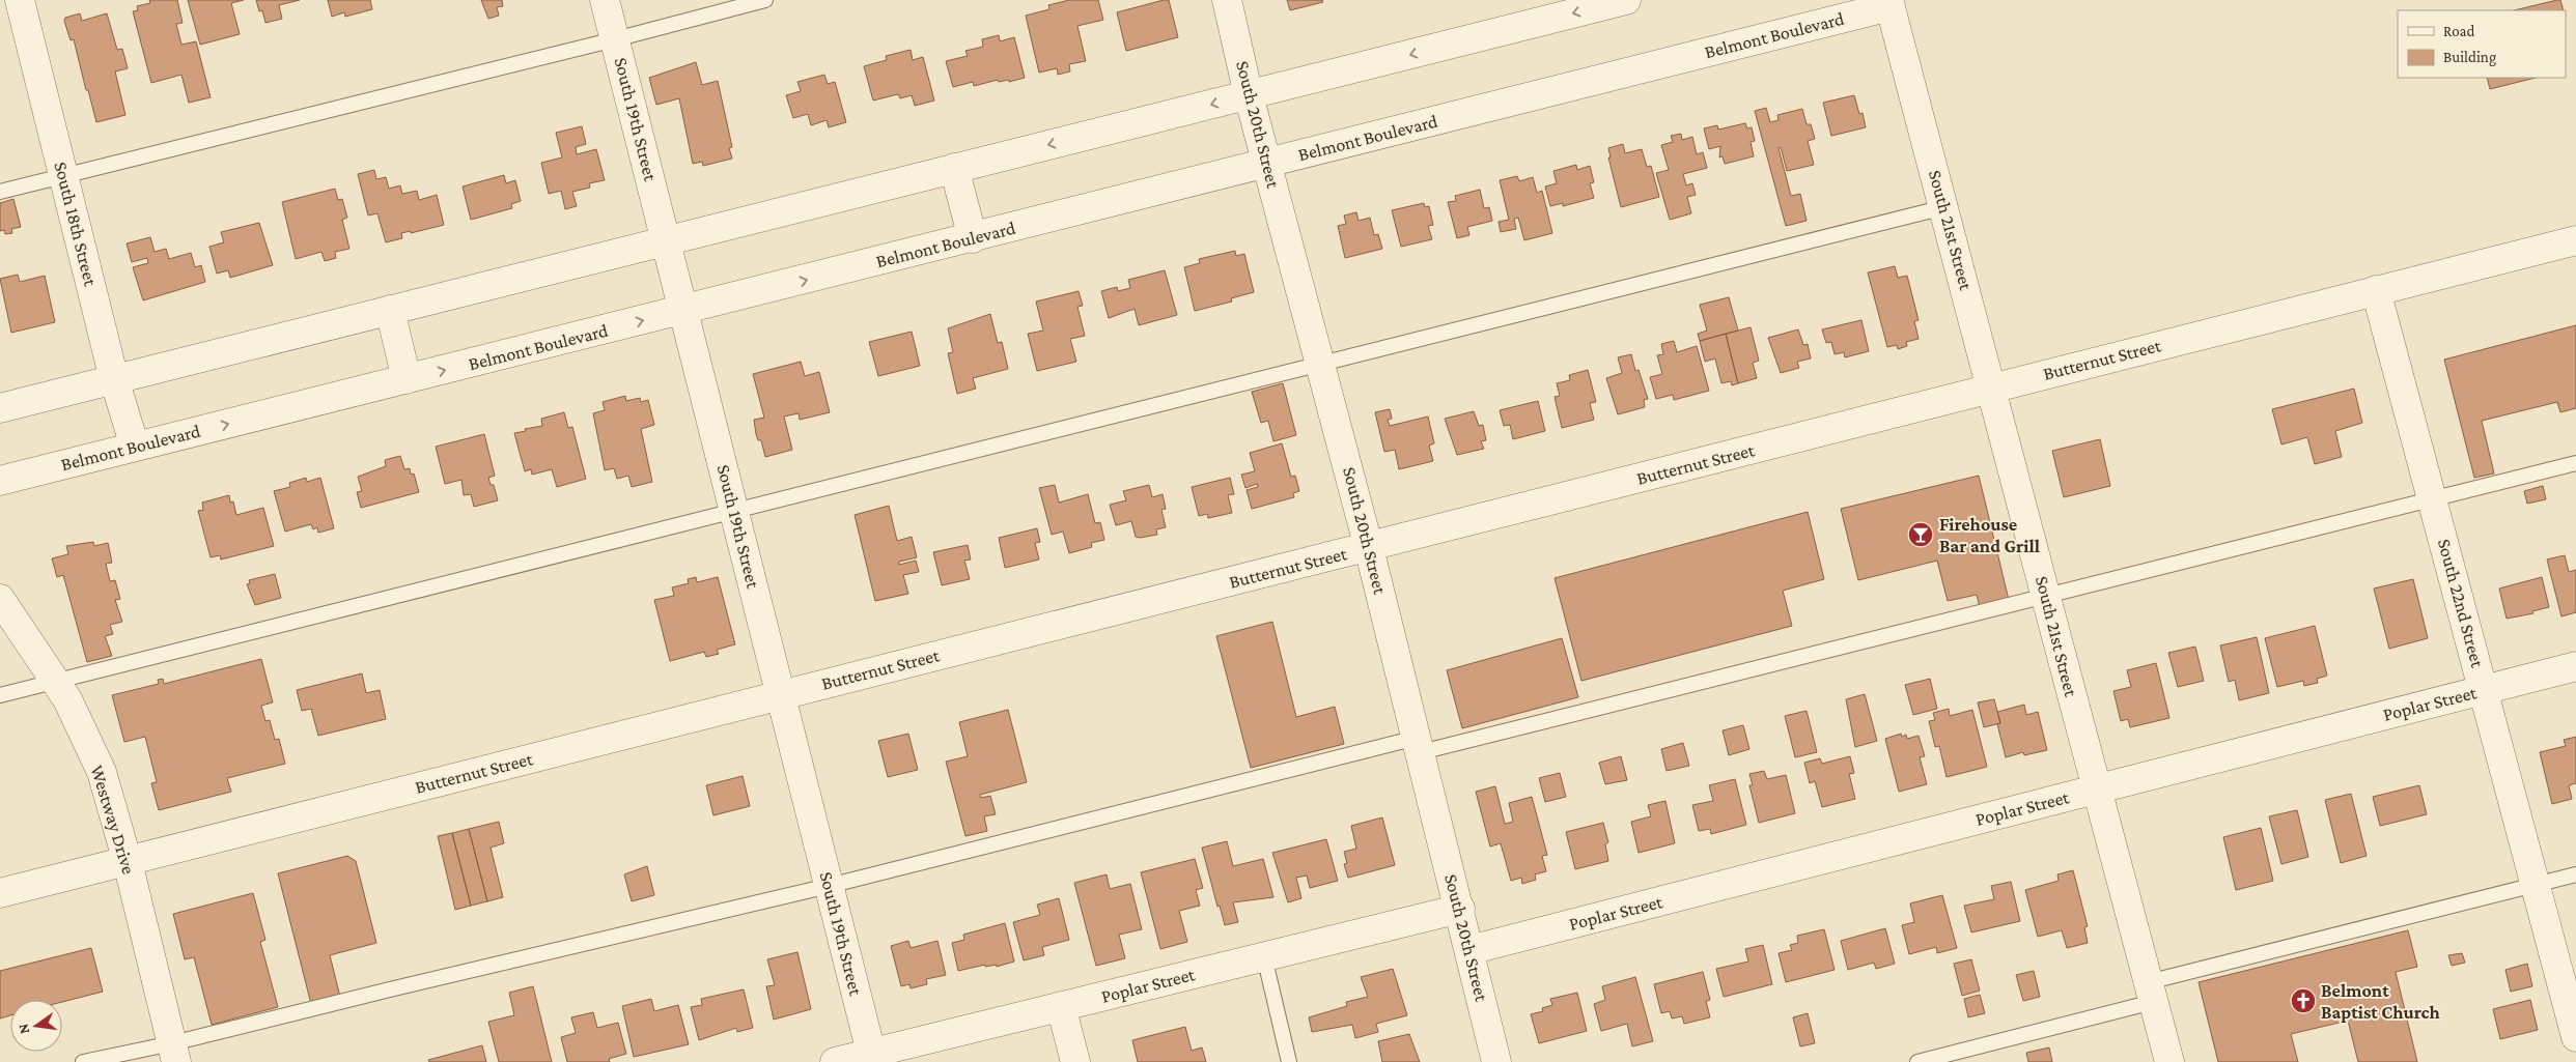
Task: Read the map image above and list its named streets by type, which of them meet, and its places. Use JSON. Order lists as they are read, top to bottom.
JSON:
{
  "streets": {
    "street": [
      "Belmont Boulevard",
      "South 19th Street",
      "South 20th Street",
      "South 18th Street",
      "South 21st Street",
      "Butternut Street",
      "South 22nd Street",
      "Poplar Street",
      "Westway Drive"
    ]
  },
  "crossings": [
    ["Belmont Boulevard", "South 19th Street"],
    ["Belmont Boulevard", "South 20th Street"],
    ["Belmont Boulevard", "South 18th Street"],
    ["Belmont Boulevard", "South 21st Street"],
    ["South 19th Street", "Butternut Street"],
    ["South 19th Street", "Poplar Street"],
    ["South 20th Street", "Butternut Street"],
    ["South 20th Street", "Poplar Street"],
    ["South 21st Street", "Butternut Street"],
    ["South 21st Street", "Poplar Street"],
    ["Butternut Street", "South 22nd Street"],
    ["Butternut Street", "Westway Drive"],
    ["South 22nd Street", "Poplar Street"]
  ],
  "places": {
    "bar": ["Firehouse Bar and Grill"],
    "church": ["Belmont Baptist Church"]
  },
  "legend": ["Road", "Building"],
  "north": "left"
}
